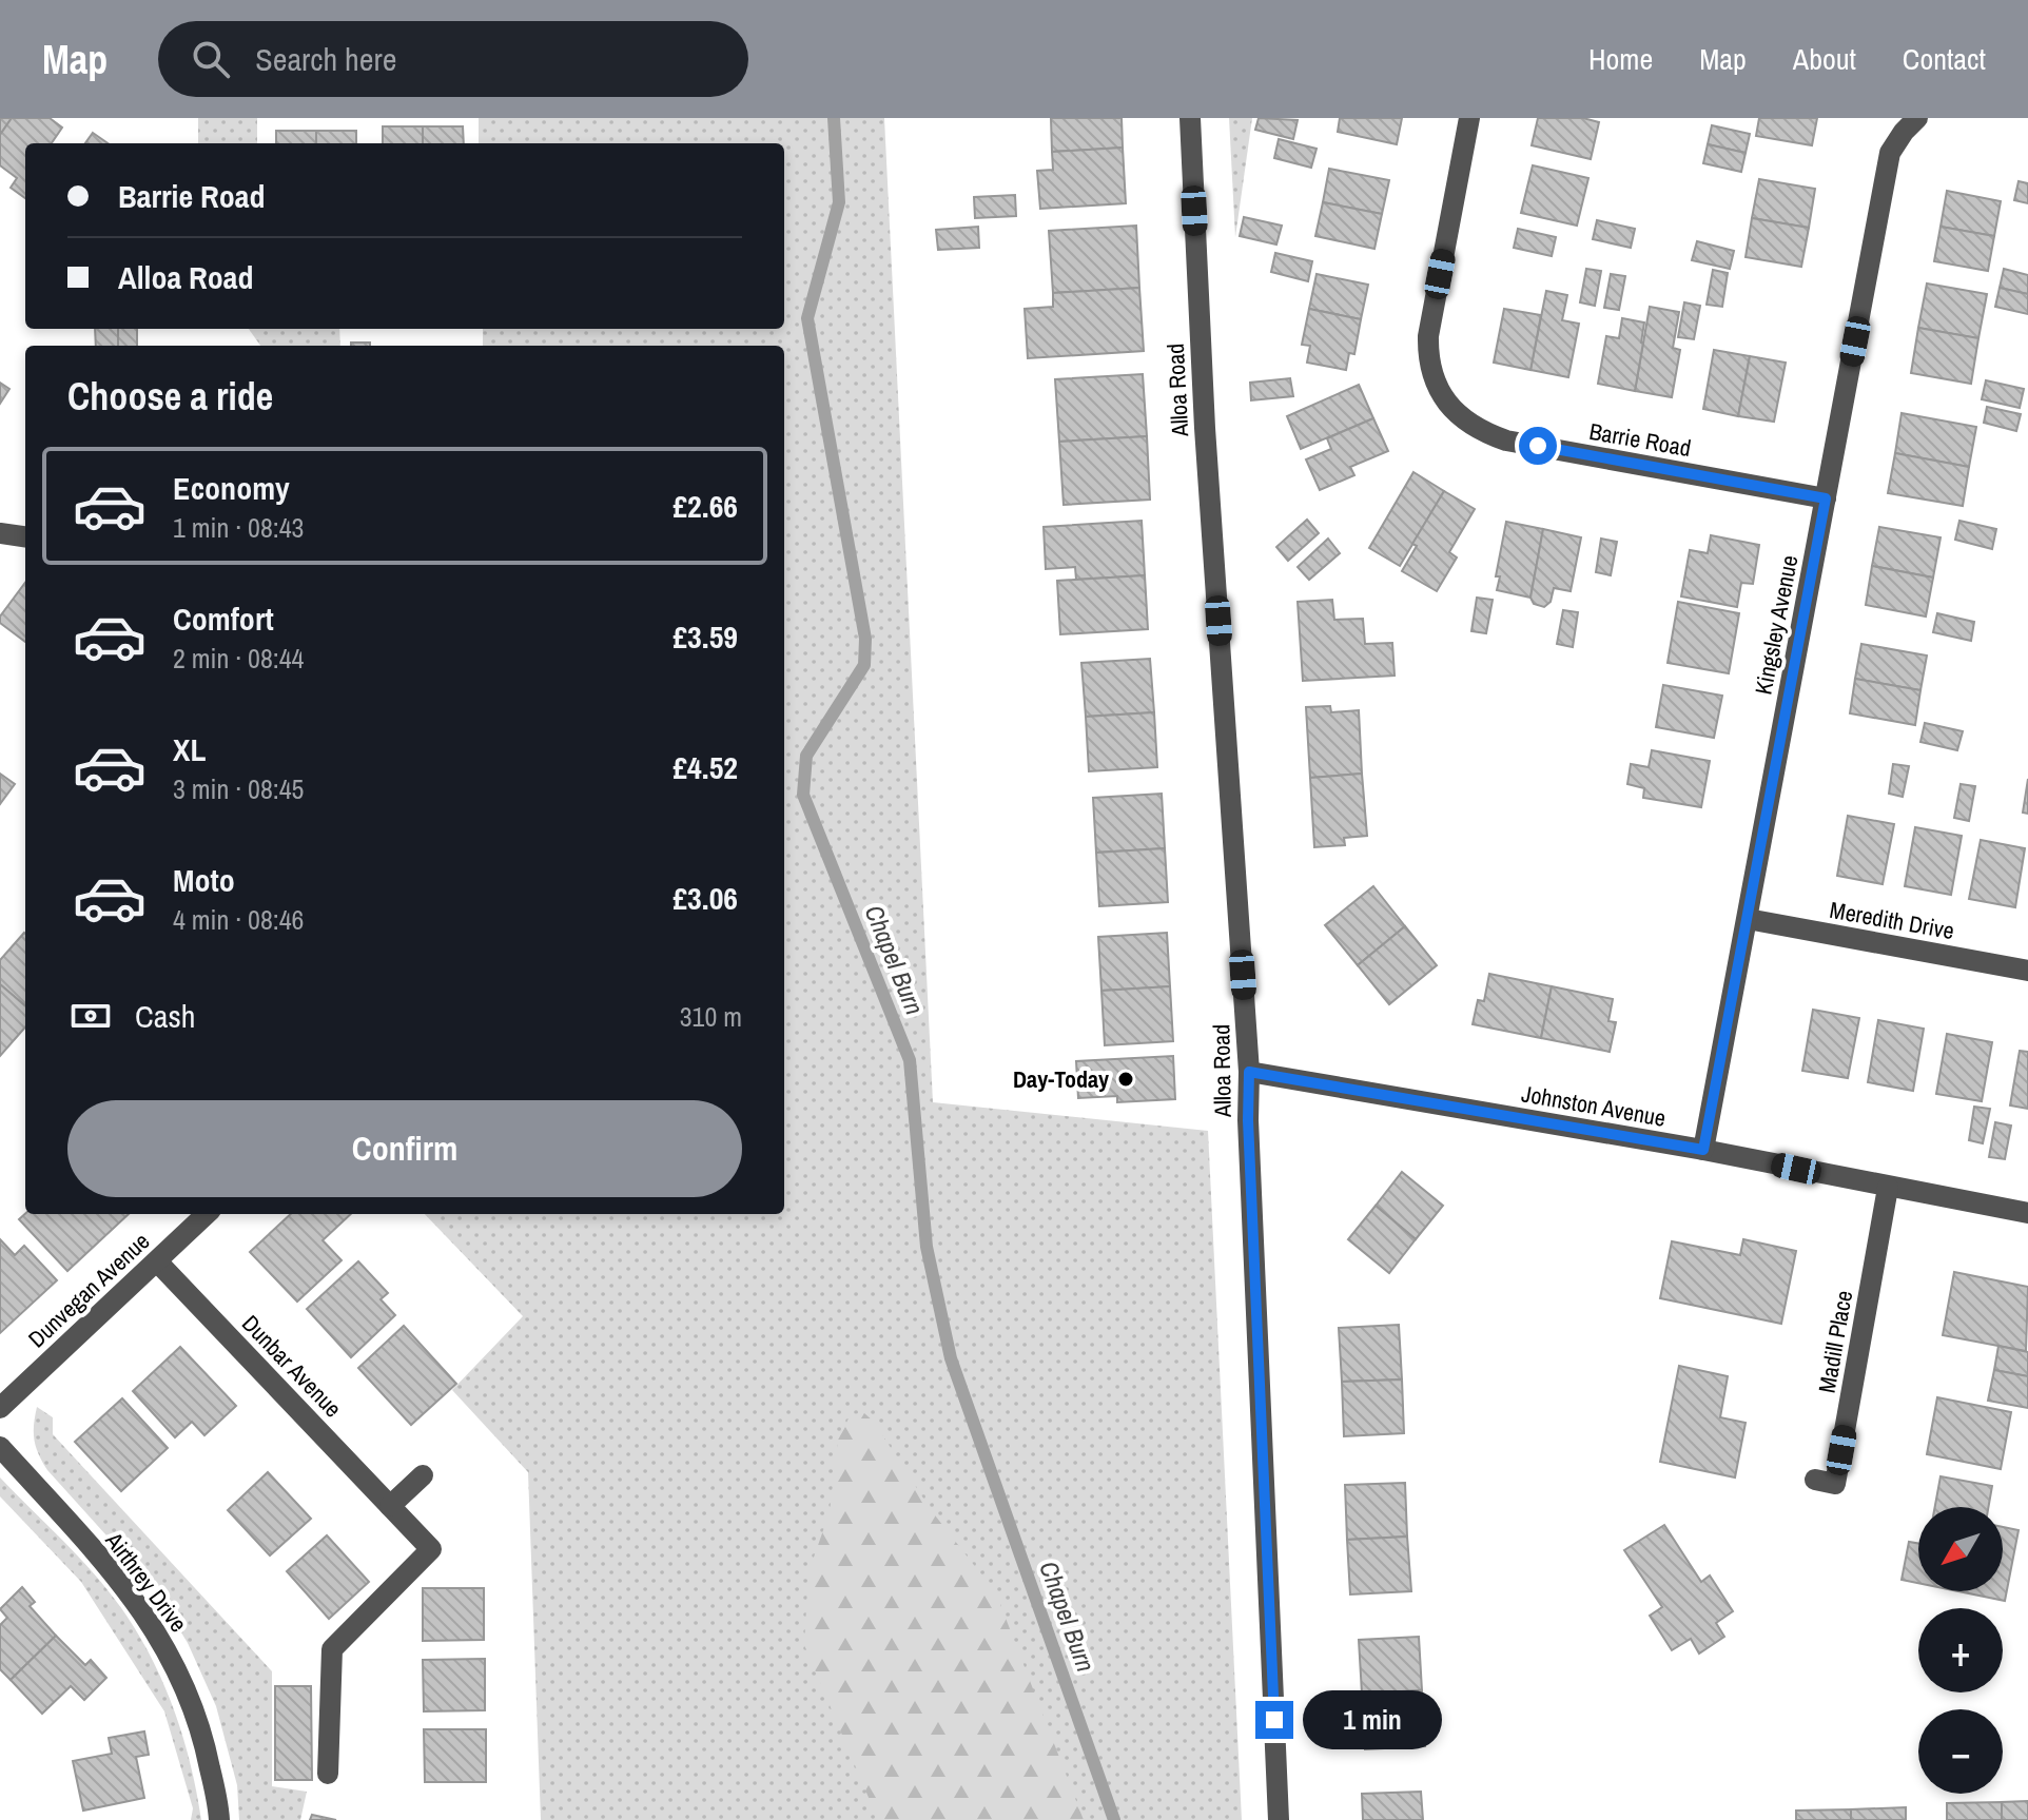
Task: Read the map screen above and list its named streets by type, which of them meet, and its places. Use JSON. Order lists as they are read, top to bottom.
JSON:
{
  "streets": {
    "street": [
      "Alloa Road",
      "Barrie Road",
      "Kingsley Avenue",
      "Meredith Drive",
      "Johnston Avenue",
      "Dunvegan Avenue",
      "Madill Place",
      "Dunbar Avenue",
      "Airthrey Drive"
    ]
  },
  "crossings": [
    ["Alloa Road", "Johnston Avenue"],
    ["Barrie Road", "Kingsley Avenue"],
    ["Kingsley Avenue", "Meredith Drive"],
    ["Kingsley Avenue", "Johnston Avenue"],
    ["Johnston Avenue", "Madill Place"],
    ["Dunvegan Avenue", "Dunbar Avenue"]
  ],
  "water": ["Chapel Burn"],
  "places": ["Day-Today"],
  "north": "bottom left",
  "page": {
    "header": "Map",
    "search": "Search here",
    "nav": [
      "Home",
      "Map",
      "About",
      "Contact"
    ],
    "banner": ["Barrie Road", "Alloa Road"],
    "heading": "Choose a ride",
    "list": [
      {
        "name": "Economy",
        "note": "1 min · 08:43",
        "value": "£2.66"
      },
      {
        "name": "Comfort",
        "note": "2 min · 08:44",
        "value": "£3.59"
      },
      {
        "name": "XL",
        "note": "3 min · 08:45",
        "value": "£4.52"
      },
      {
        "name": "Moto",
        "note": "4 min · 08:46",
        "value": "£3.06"
      }
    ],
    "pay": ["Cash", "310 m"],
    "buttons": "Confirm",
    "map_buttons": ["+", "−"],
    "bubble": "1 min"
  }
}
